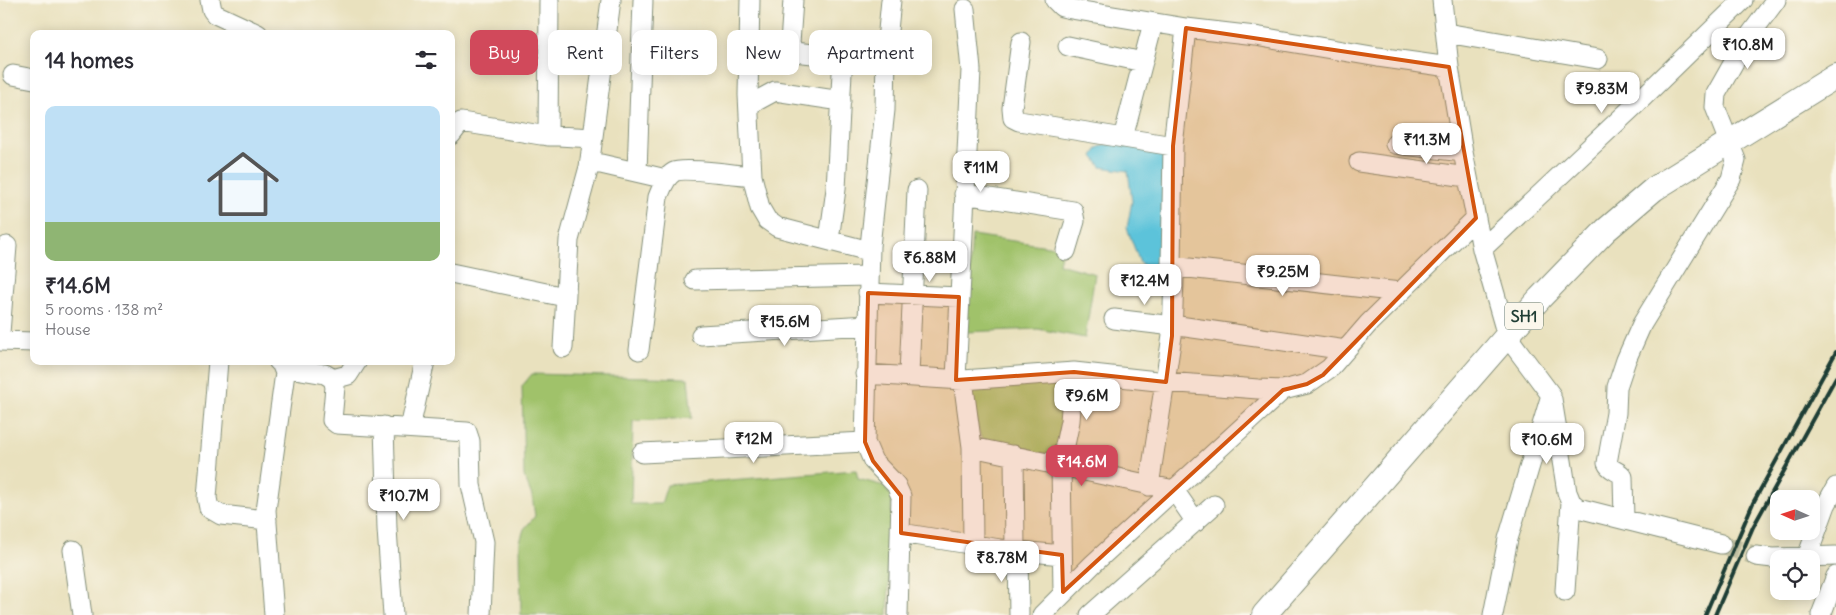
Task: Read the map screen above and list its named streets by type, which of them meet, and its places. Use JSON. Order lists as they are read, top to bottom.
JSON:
{
  "streets": {
    "main road": ["SH1"]
  },
  "north": "left",
  "page": {
    "price": [
      "₹10.8M",
      "₹9.83M",
      "₹11.3M",
      "₹11M",
      "₹6.88M",
      "₹9.25M",
      "₹12.4M",
      "₹15.6M",
      "₹9.6M",
      "₹12M",
      "₹10.6M",
      "₹14.6M",
      "₹10.7M",
      "₹8.78M"
    ],
    "chip": [
      "Buy",
      "Rent",
      "Filters",
      "New",
      "Apartment"
    ],
    "heading": "14 homes",
    "list": [
      {
        "name": "₹14.6M",
        "note": "5 rooms · 138 m² · House"
      }
    ]
  }
}
